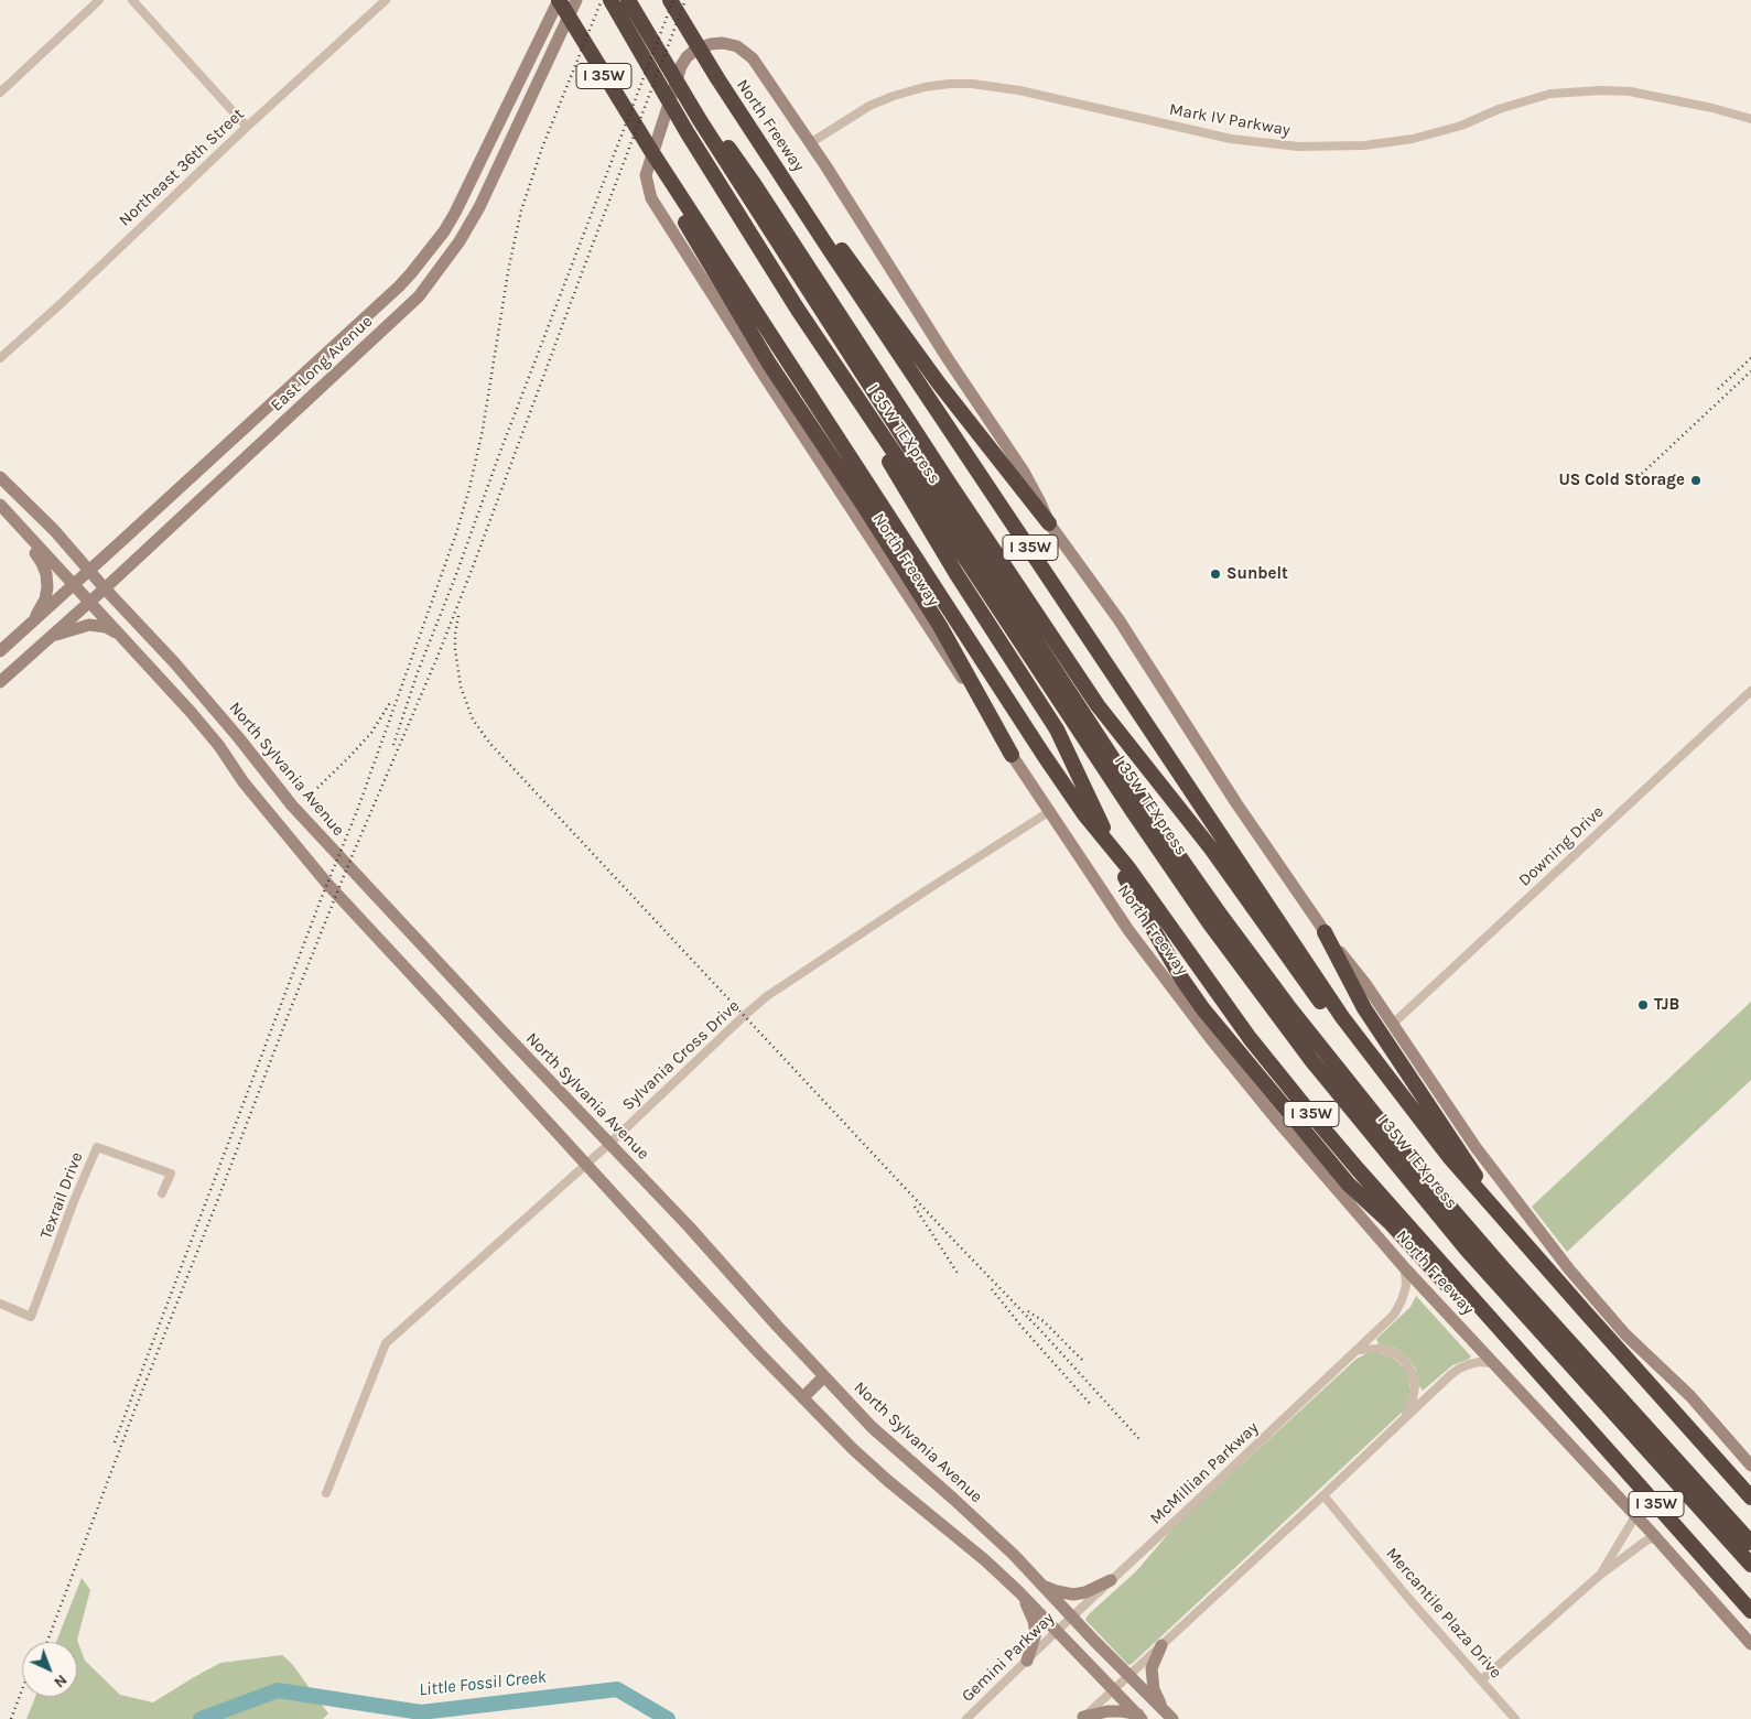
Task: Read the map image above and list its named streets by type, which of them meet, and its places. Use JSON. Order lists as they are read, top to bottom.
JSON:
{
  "streets": {
    "highway": ["I 35W", "North Freeway", "I 35W TEXpress"],
    "main road": ["East Long Avenue", "North Sylvania Avenue"],
    "street": [
      "Mark IV Parkway",
      "Northeast 36th Street",
      "Downing Drive",
      "Sylvania Cross Drive",
      "Texrail Drive",
      "McMillian Parkway",
      "Mercantile Plaza Drive",
      "Gemini Parkway"
    ]
  },
  "crossings": [
    ["I 35W", "North Freeway"],
    ["I 35W", "East Long Avenue"],
    ["Mark IV Parkway", "North Freeway"],
    ["North Freeway", "Sylvania Cross Drive"],
    ["North Freeway", "McMillian Parkway"],
    ["East Long Avenue", "North Sylvania Avenue"],
    ["North Sylvania Avenue", "Sylvania Cross Drive"],
    ["North Sylvania Avenue", "McMillian Parkway"],
    ["North Sylvania Avenue", "Gemini Parkway"],
    ["McMillian Parkway", "Gemini Parkway"]
  ],
  "water": ["Little Fossil Creek"],
  "places": ["US Cold Storage", "Sunbelt", "TJB"],
  "north": "bottom right"
}
